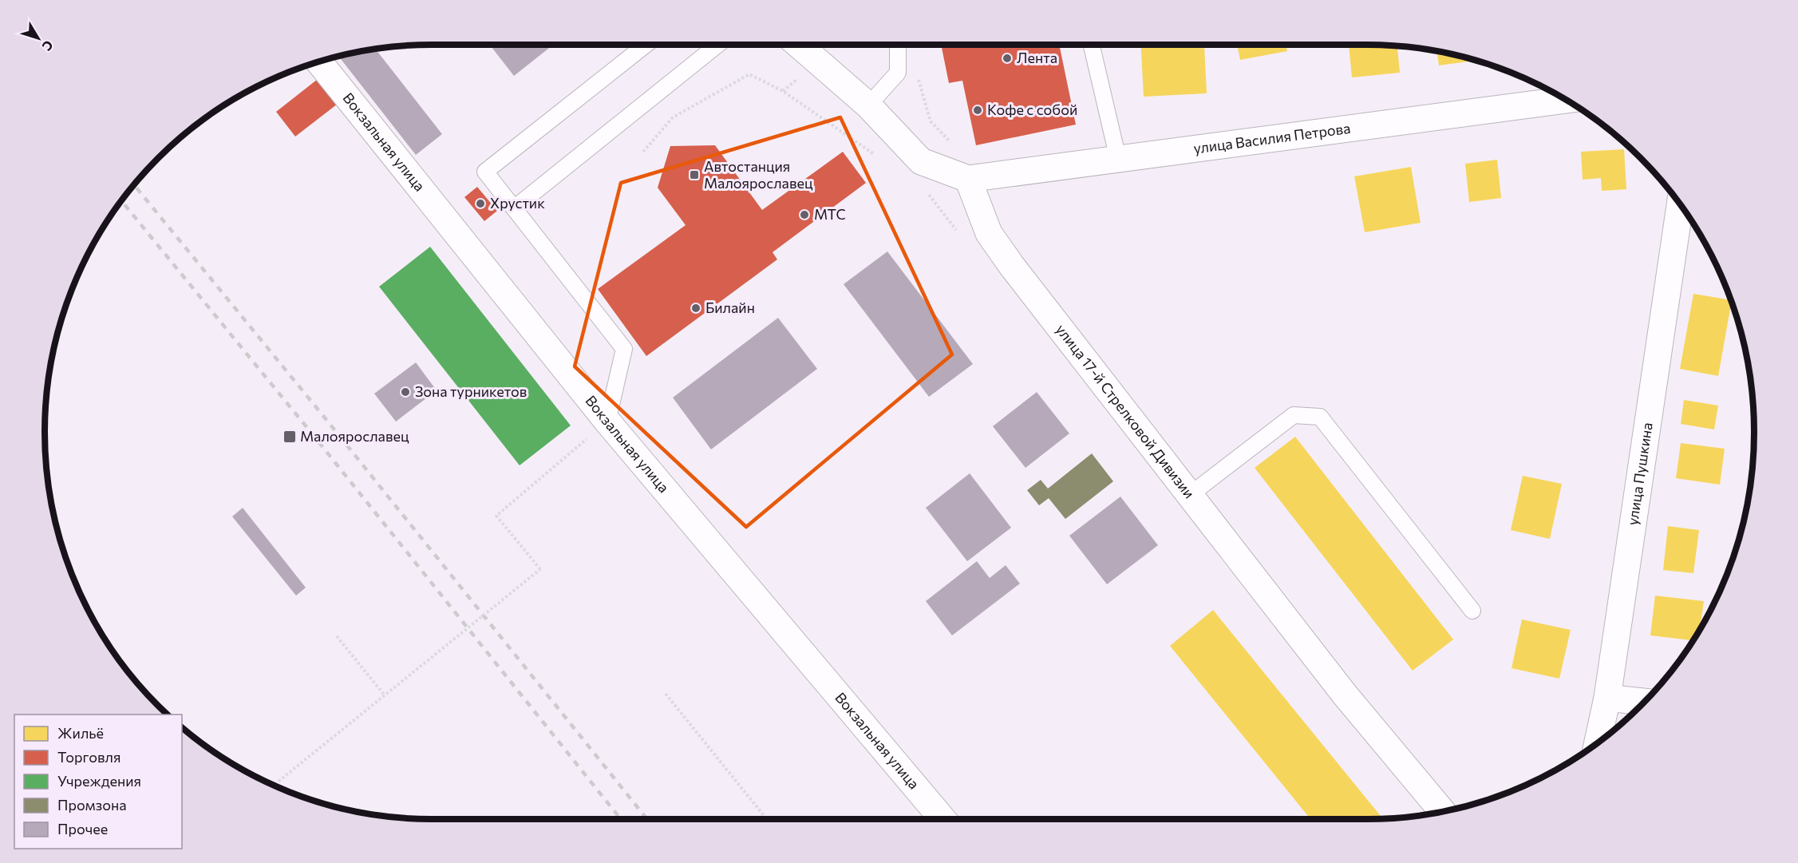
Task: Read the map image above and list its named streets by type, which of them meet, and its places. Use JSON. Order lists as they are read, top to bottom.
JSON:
{
  "streets": {
    "street": [
      "улица Василия Петрова",
      "Вокзальная улица",
      "улица 17-й Стрелковой Дивизии",
      "улица Пушкина"
    ]
  },
  "crossings": [
    ["улица Василия Петрова", "улица 17-й Стрелковой Дивизии"]
  ],
  "places": {
    "other": [
      "Лента",
      "Кофе с собой",
      "Хрустик",
      "МТС",
      "Билайн",
      "Зона турникетов"
    ],
    "transit": ["Автостанция Малоярославец", "Малоярославец"]
  },
  "legend": [
    "Жильё",
    "Торговля",
    "Учреждения",
    "Промзона",
    "Прочее"
  ],
  "north": "bottom right"
}
